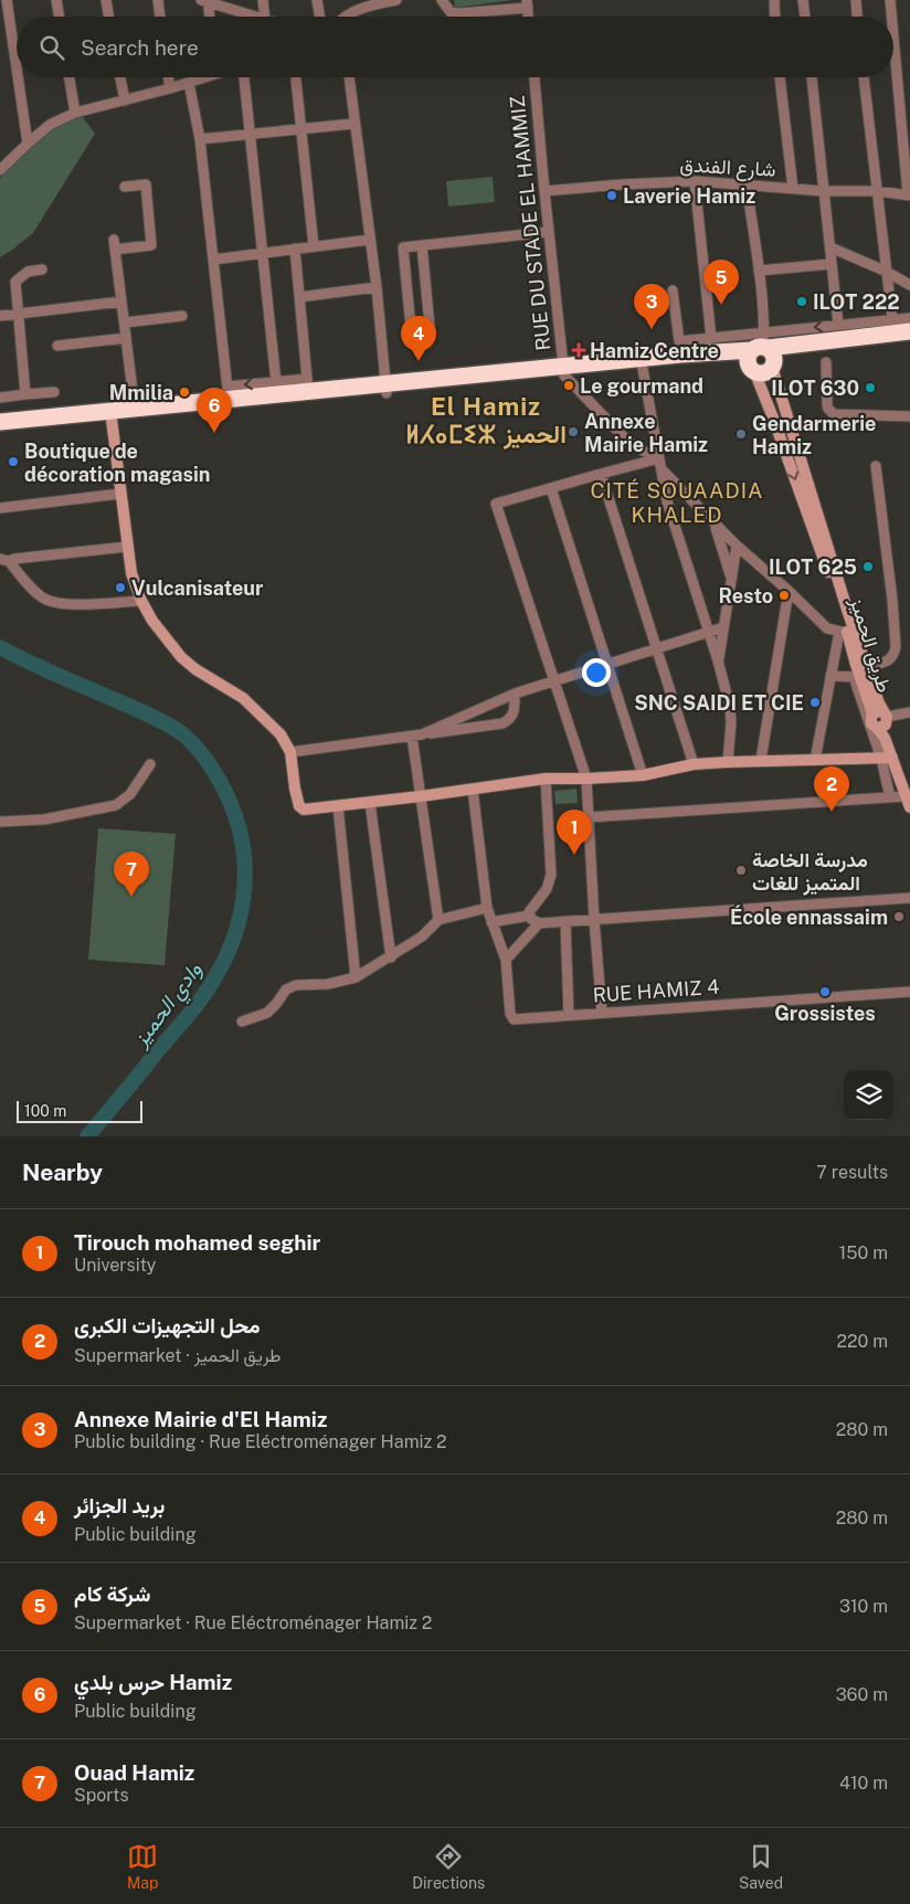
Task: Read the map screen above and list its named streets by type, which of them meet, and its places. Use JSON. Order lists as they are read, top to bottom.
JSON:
{
  "streets": {
    "street": [
      "شارع الفندق",
      "RUE DU STADE EL HAMMIZ",
      "طريق الحميز",
      "RUE HAMIZ 4"
    ]
  },
  "crossings": [
    ["شارع الفندق", "RUE DU STADE EL HAMMIZ"]
  ],
  "districts": ["El Hamiz ⵍⵃⴰⵎⵉⵣ الحميز", "CITÉ SOUAADIA KHALED"],
  "water": ["وادي الحميز"],
  "places": {
    "other": [
      "Laverie Hamiz",
      "ILOT 222",
      "Le gourmand",
      "ILOT 630",
      "Mmilia",
      "Annexe Mairie Hamiz",
      "Gendarmerie Hamiz",
      "Boutique de décoration magasin",
      "ILOT 625",
      "Vulcanisateur",
      "Resto",
      "SNC SAIDI ET CIE",
      "مدرسة الخاصة المتميز للغات",
      "École ennassaim",
      "Grossistes"
    ],
    "health": ["Hamiz Centre"]
  },
  "scale_bar": "100 m",
  "page": {
    "search": "Search here",
    "pins": [
      "5",
      "3",
      "4",
      "6",
      "2",
      "1",
      "7"
    ],
    "scale": "100 m",
    "heading": ["Nearby", "7 results"],
    "list": [
      {
        "mark": "1",
        "name": "Tirouch mohamed seghir",
        "note": "University",
        "value": "150 m"
      },
      {
        "mark": "2",
        "name": "محل التجهيزات الكبرى",
        "note": "Supermarket · طريق الحميز",
        "value": "220 m"
      },
      {
        "mark": "3",
        "name": "Annexe Mairie d'El Hamiz",
        "note": "Public building · Rue Eléctroménager Hamiz 2",
        "value": "280 m"
      },
      {
        "mark": "4",
        "name": "بريد الجزائر",
        "note": "Public building",
        "value": "280 m"
      },
      {
        "mark": "5",
        "name": "شركة كام",
        "note": "Supermarket · Rue Eléctroménager Hamiz 2",
        "value": "310 m"
      },
      {
        "mark": "6",
        "name": "حرس بلدي Hamiz",
        "note": "Public building",
        "value": "360 m"
      },
      {
        "mark": "7",
        "name": "Ouad Hamiz",
        "note": "Sports",
        "value": "410 m"
      }
    ],
    "nav": ["Map", "Directions", "Saved"]
  }
}
